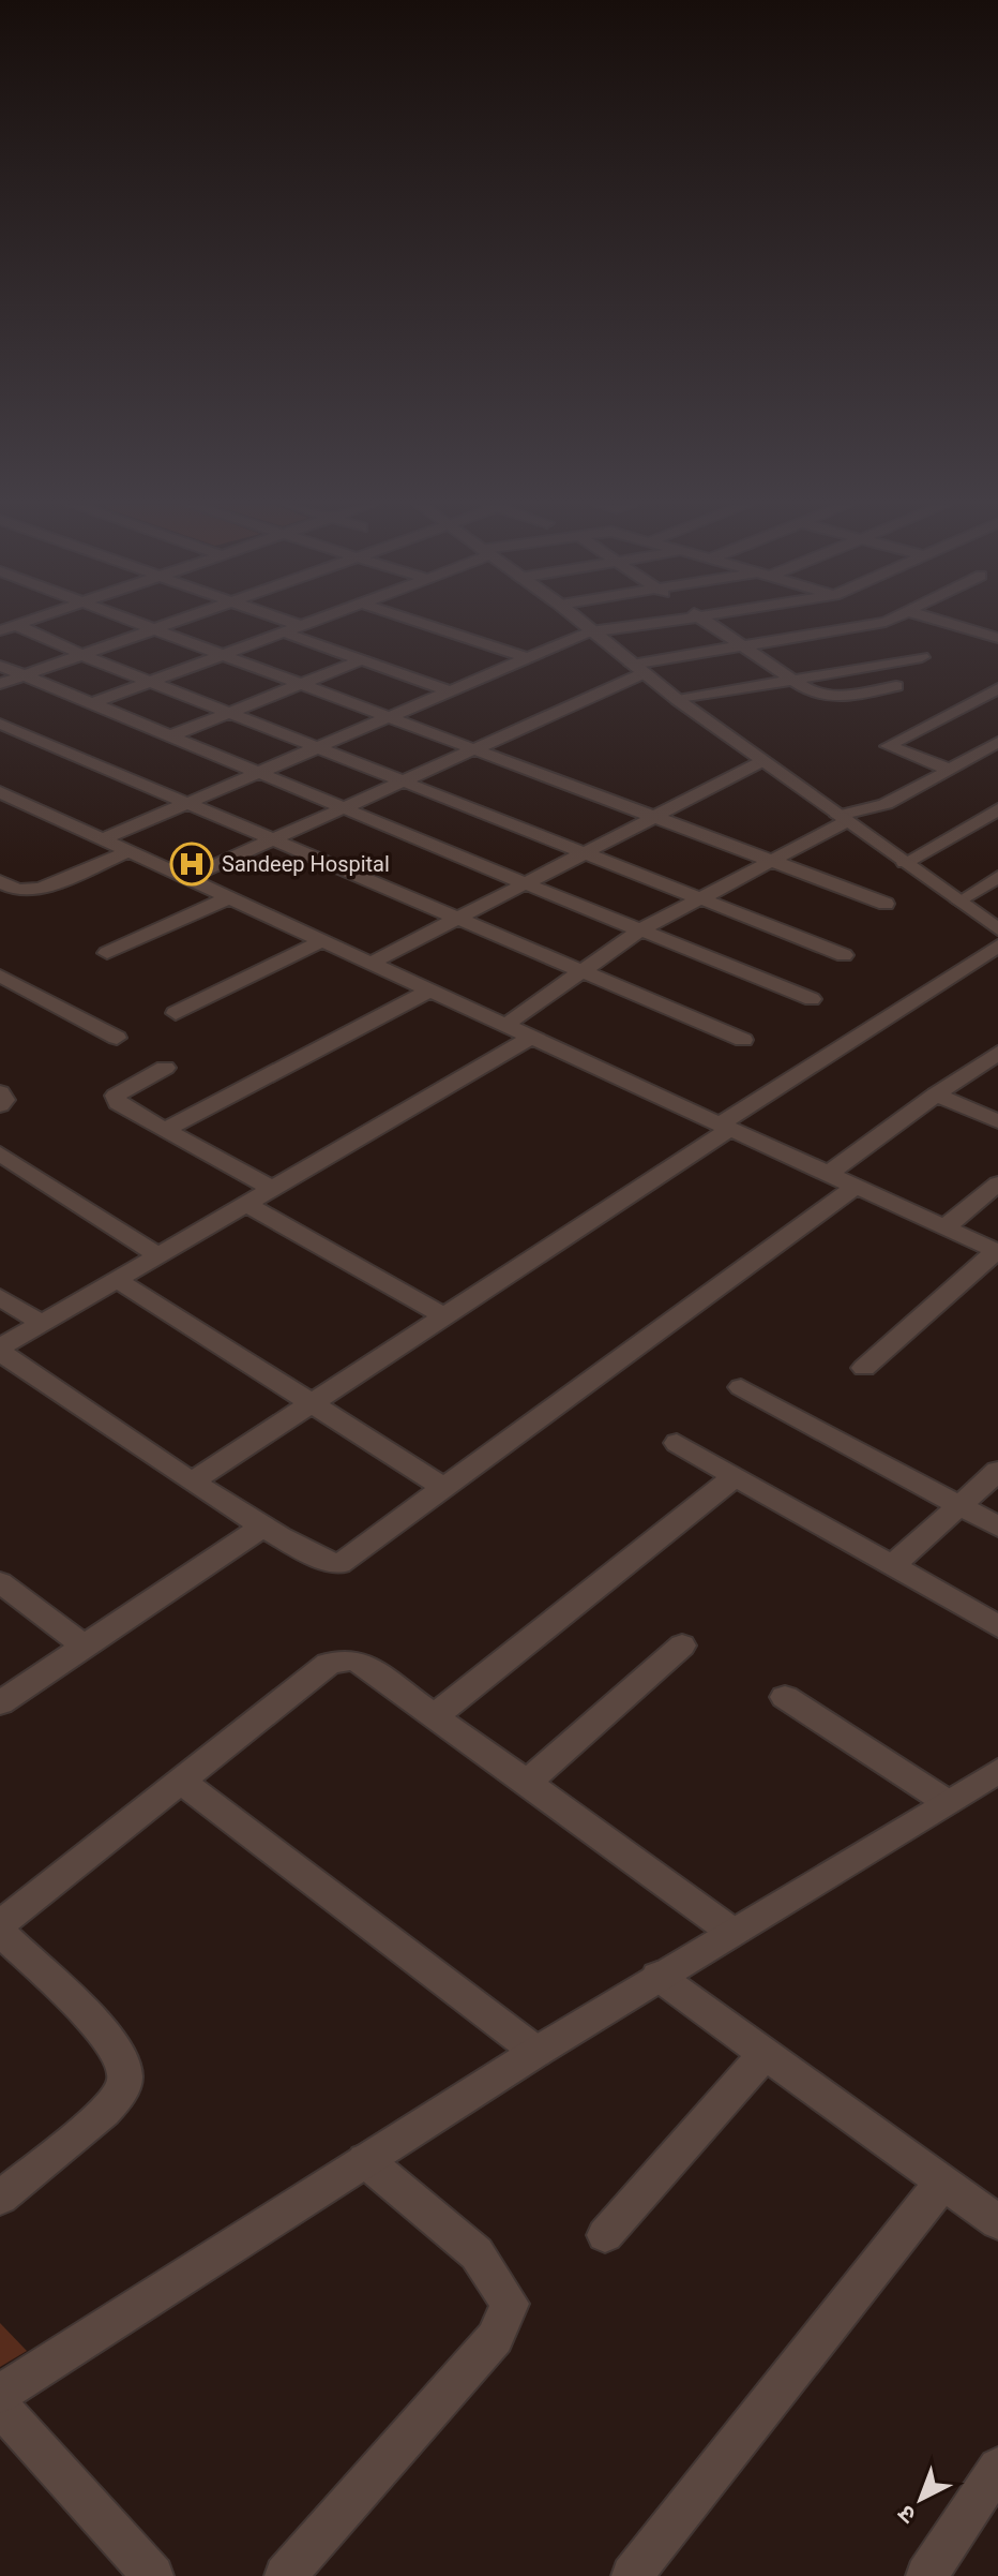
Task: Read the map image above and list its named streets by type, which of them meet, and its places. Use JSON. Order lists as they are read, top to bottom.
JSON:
{
  "places": {
    "hospital": ["Sandeep Hospital"]
  },
  "north": "bottom left"
}
